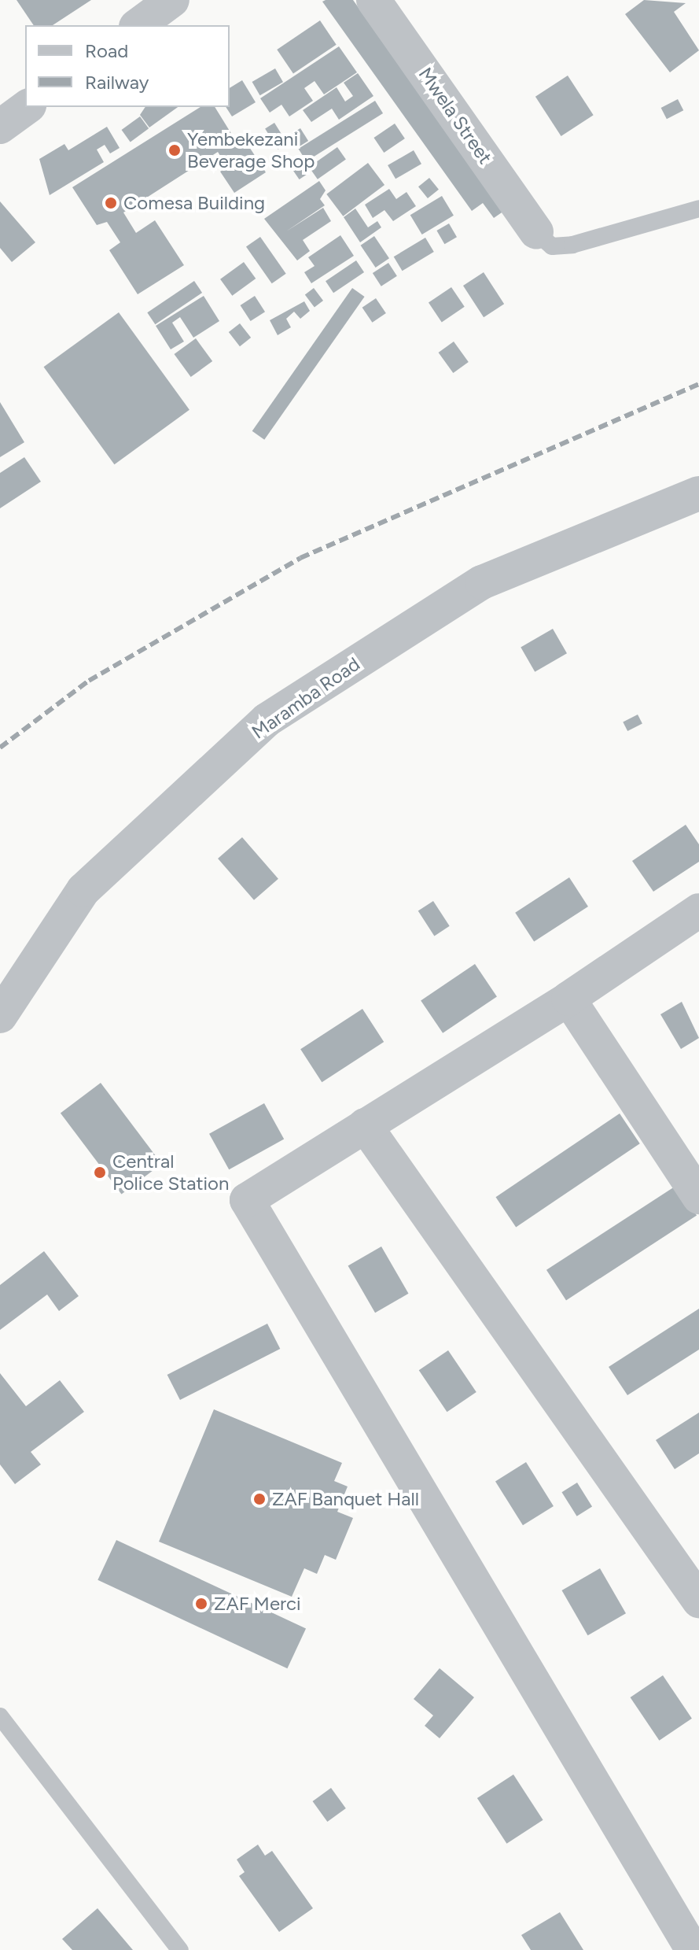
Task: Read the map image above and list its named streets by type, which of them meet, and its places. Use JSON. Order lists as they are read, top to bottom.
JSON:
{
  "streets": {
    "street": ["Mwela Street", "Maramba Road"]
  },
  "places": [
    "Yembekezani Beverage Shop",
    "Comesa Building",
    "Central Police Station",
    "ZAF Banquet Hall",
    "ZAF Merci"
  ],
  "legend": ["Road", "Railway"]
}
